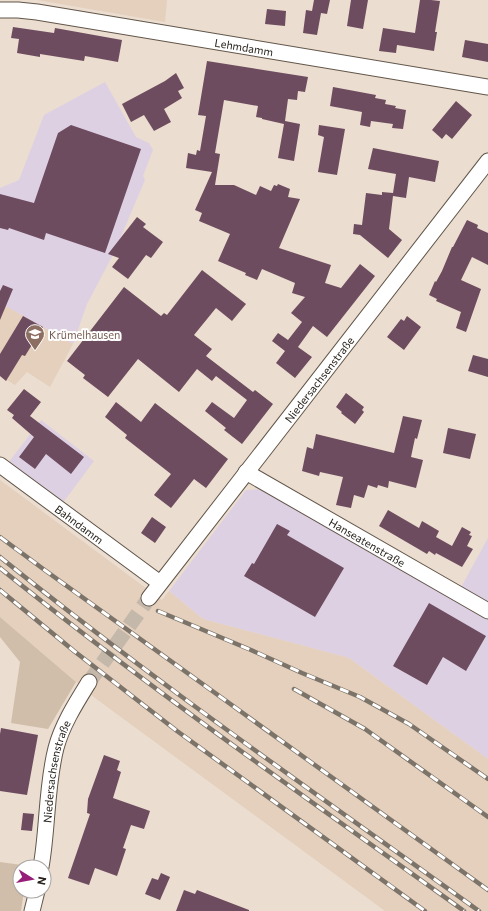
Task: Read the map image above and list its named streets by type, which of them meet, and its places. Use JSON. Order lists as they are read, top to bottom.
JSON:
{
  "streets": {
    "street": [
      "Lehmdamm",
      "Niedersachsenstraße",
      "Bahndamm",
      "Hanseatenstraße"
    ]
  },
  "crossings": [
    ["Niedersachsenstraße", "Bahndamm"],
    ["Niedersachsenstraße", "Hanseatenstraße"]
  ],
  "places": {
    "school or university": ["Krümelhausen"]
  },
  "north": "right"
}
